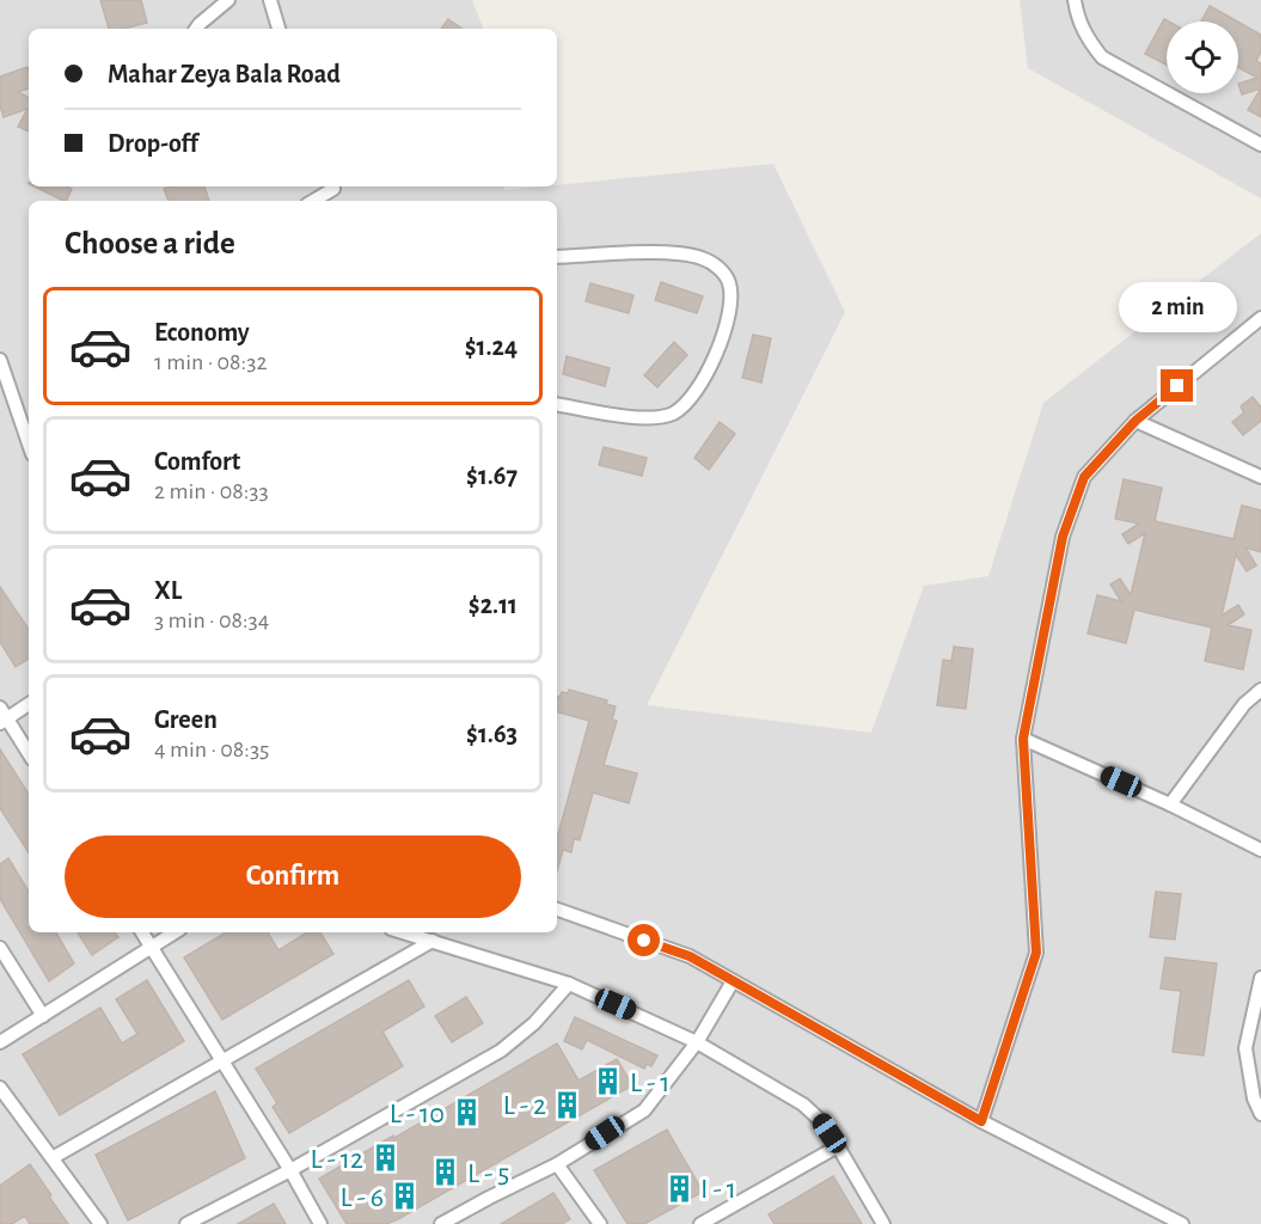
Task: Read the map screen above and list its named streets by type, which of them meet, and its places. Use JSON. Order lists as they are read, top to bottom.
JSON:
{
  "places": {
    "building": [
      "L - 1",
      "L - 2",
      "L - 10",
      "L - 12",
      "L - 5",
      "I - 1",
      "L - 6"
    ]
  },
  "page": {
    "banner": ["Mahar Zeya Bala Road", "Drop-off"],
    "heading": "Choose a ride",
    "bubble": "2 min",
    "list": [
      {
        "name": "Economy",
        "note": "1 min · 08:32",
        "value": "$1.24"
      },
      {
        "name": "Comfort",
        "note": "2 min · 08:33",
        "value": "$1.67"
      },
      {
        "name": "XL",
        "note": "3 min · 08:34",
        "value": "$2.11"
      },
      {
        "name": "Green",
        "note": "4 min · 08:35",
        "value": "$1.63"
      }
    ],
    "buttons": "Confirm"
  }
}
